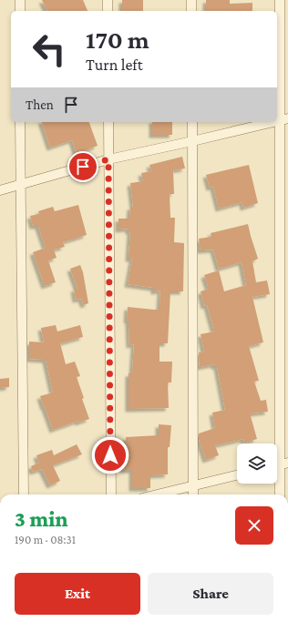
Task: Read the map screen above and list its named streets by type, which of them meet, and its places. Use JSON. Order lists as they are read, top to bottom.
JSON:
{
  "page": {
    "turn": ["170 m", "Turn left"],
    "then": "Then",
    "heading": ["3 min", "190 m · 08:31"],
    "buttons": ["Exit", "Share"]
  }
}
